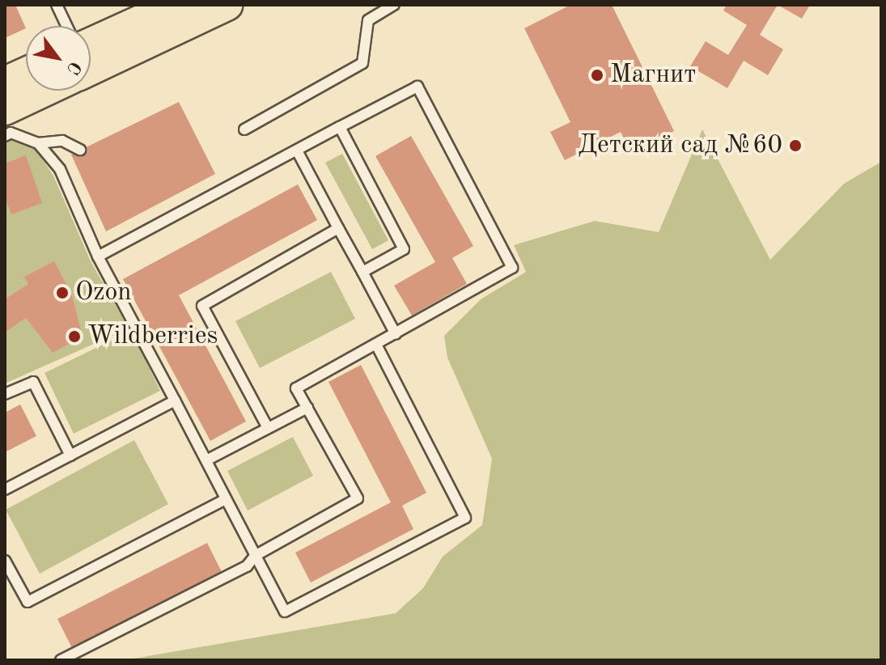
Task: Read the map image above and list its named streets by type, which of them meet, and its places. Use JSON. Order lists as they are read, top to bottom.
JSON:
{
  "places": [
    "Магнит",
    "Детский сад №60",
    "Ozon",
    "Wildberries"
  ],
  "north": "bottom right"
}
